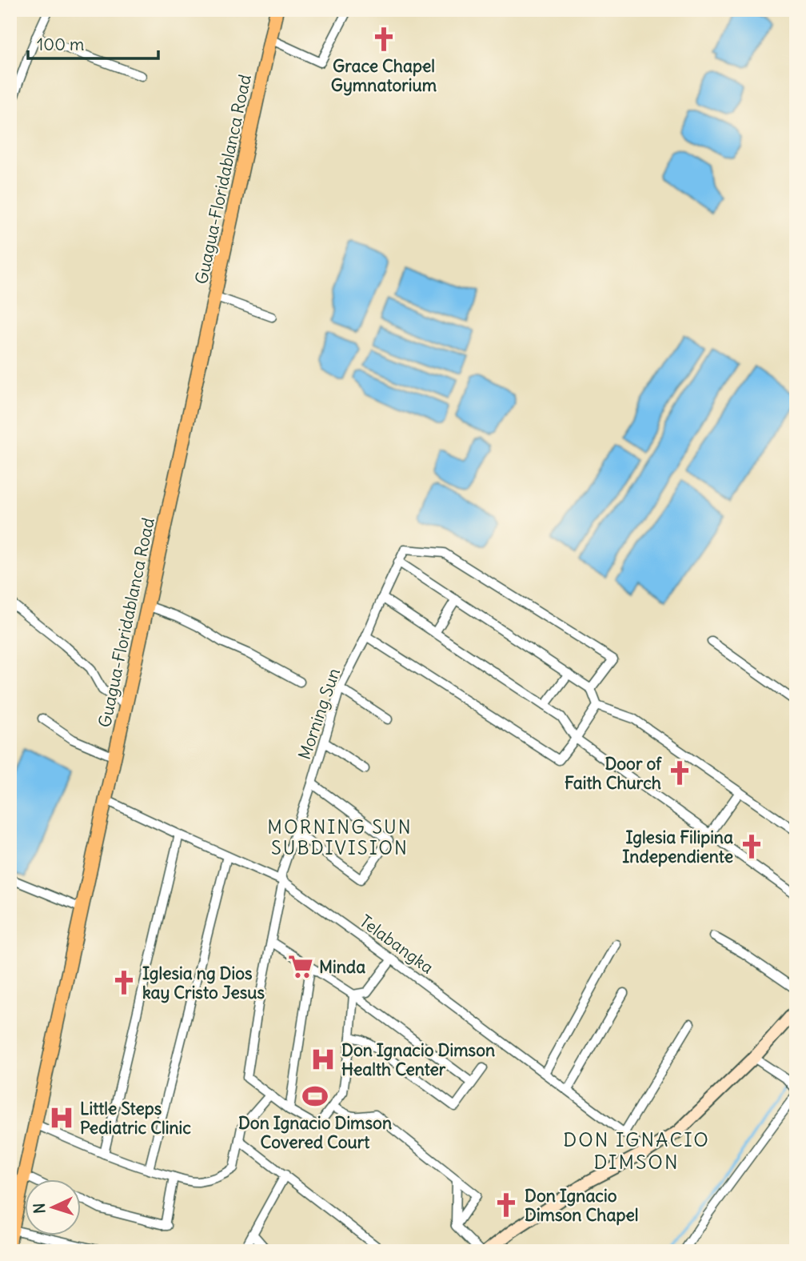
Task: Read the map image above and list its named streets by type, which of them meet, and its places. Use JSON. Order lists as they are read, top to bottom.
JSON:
{
  "streets": {
    "main road": ["Guagua-Floridablanca Road"],
    "street": ["Morning Sun", "Telabangka"]
  },
  "crossings": [
    ["Guagua-Floridablanca Road", "Telabangka"],
    ["Morning Sun", "Telabangka"]
  ],
  "districts": ["MORNING SUN SUBDIVISION", "DON IGNACIO DIMSON"],
  "places": {
    "church": [
      "Grace Chapel Gymnatorium",
      "Door of Faith Church",
      "Iglesia Filipina Independiente",
      "Iglesia ng Dios kay Cristo Jesus",
      "Don Ignacio Dimson Chapel"
    ],
    "supermarket": ["Minda"],
    "hospital": ["Don Ignacio Dimson Health Center", "Little Steps Pediatric Clinic"],
    "sports": ["Don Ignacio Dimson Covered Court"]
  },
  "scale_bar": "100 m",
  "north": "left"
}
